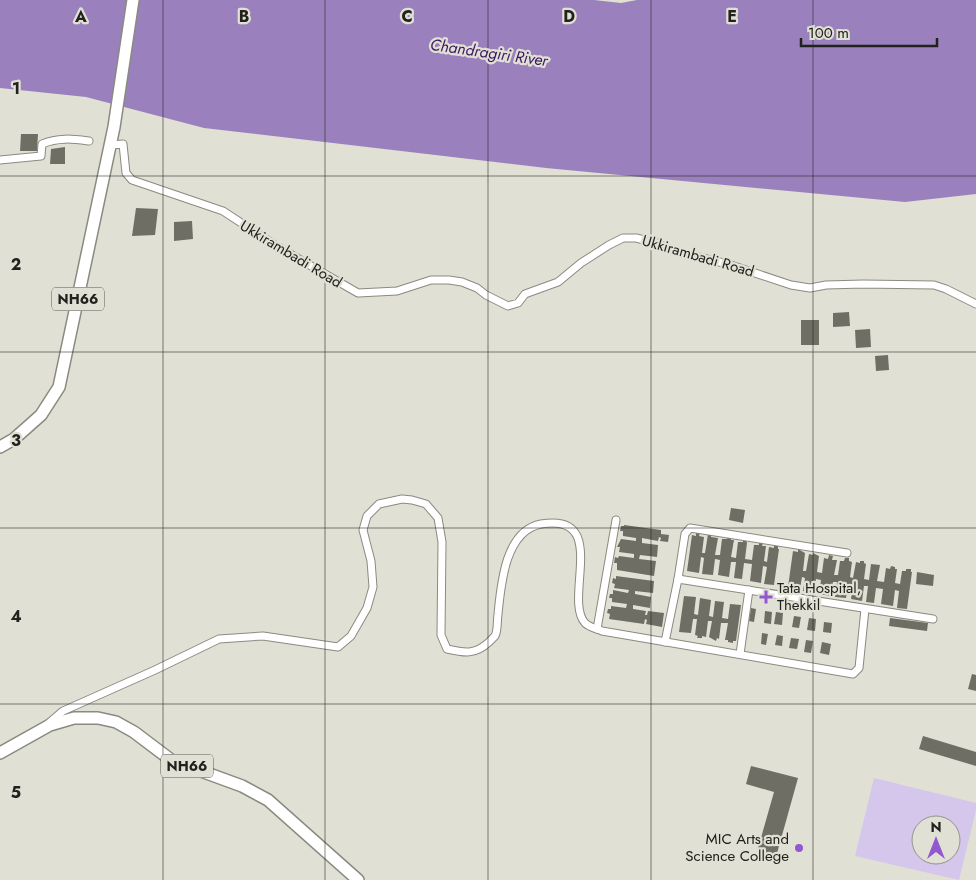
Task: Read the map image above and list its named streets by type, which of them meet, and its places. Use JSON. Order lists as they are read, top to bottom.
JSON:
{
  "streets": {
    "highway": ["NH66"],
    "street": ["Ukkirambadi Road"]
  },
  "crossings": [
    ["Ukkirambadi Road", "NH66"]
  ],
  "water": ["Chandragiri River"],
  "places": {
    "health": ["Tata Hospital, Thekkil"],
    "other": ["MIC Arts and Science College"]
  },
  "scale_bar": "100 m",
  "north": "top",
  "grid": {
    "columns": [
      "A",
      "B",
      "C",
      "D",
      "E"
    ],
    "rows": [
      "1",
      "2",
      "3",
      "4",
      "5"
    ]
  }
}
